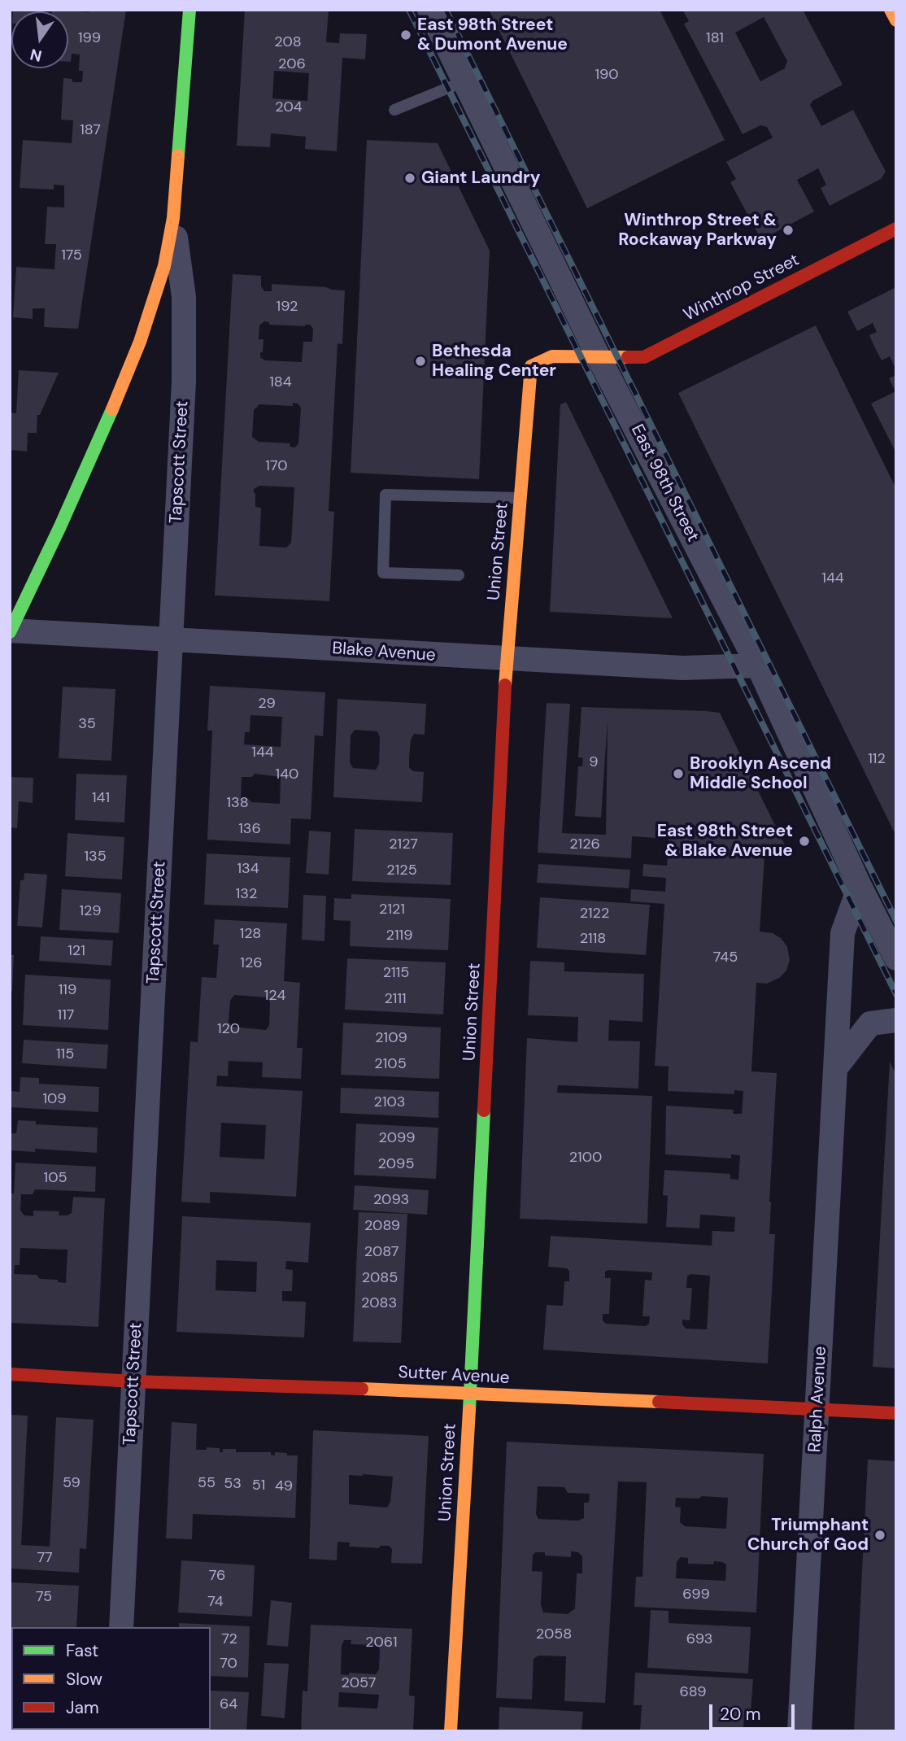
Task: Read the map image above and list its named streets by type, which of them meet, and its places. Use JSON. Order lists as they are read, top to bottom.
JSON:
{
  "streets": {
    "street": [
      "Winthrop Street",
      "Tapscott Street",
      "East 98th Street",
      "Union Street",
      "Blake Avenue",
      "Sutter Avenue",
      "Ralph Avenue"
    ]
  },
  "crossings": [
    ["Winthrop Street", "East 98th Street"],
    ["Winthrop Street", "Union Street"],
    ["Tapscott Street", "Blake Avenue"],
    ["Tapscott Street", "Sutter Avenue"],
    ["East 98th Street", "Union Street"],
    ["East 98th Street", "Blake Avenue"],
    ["East 98th Street", "Ralph Avenue"],
    ["Union Street", "Blake Avenue"],
    ["Union Street", "Sutter Avenue"],
    ["Sutter Avenue", "Ralph Avenue"]
  ],
  "places": [
    "East 98th Street & Dumont Avenue",
    "Giant Laundry",
    "Winthrop Street & Rockaway Parkway",
    "Bethesda Healing Center",
    "Brooklyn Ascend Middle School",
    "East 98th Street & Blake Avenue",
    "Triumphant Church of God"
  ],
  "house_numbers": [
    "199",
    "181",
    "208",
    "206",
    "190",
    "204",
    "187",
    "175",
    "192",
    "184",
    "170",
    "144",
    "29",
    "35",
    "144",
    "112",
    "9",
    "140",
    "141",
    "138",
    "136",
    "2127",
    "2126",
    "135",
    "134",
    "2125",
    "132",
    "2121",
    "129",
    "2122",
    "128",
    "2119",
    "2118",
    "121",
    "745",
    "126",
    "2115",
    "119",
    "124",
    "2111",
    "117",
    "120",
    "2109",
    "115",
    "2105",
    "109",
    "2103",
    "2099",
    "2100",
    "2095",
    "105",
    "2093",
    "2089",
    "2087",
    "2085",
    "2083",
    "59",
    "55",
    "53",
    "51",
    "49",
    "77",
    "76",
    "699",
    "75",
    "74",
    "2058",
    "72",
    "693",
    "2061",
    "70",
    "2057",
    "689",
    "64"
  ],
  "legend": ["Fast", "Slow", "Jam"],
  "scale_bar": "20 m",
  "north": "bottom"
}
